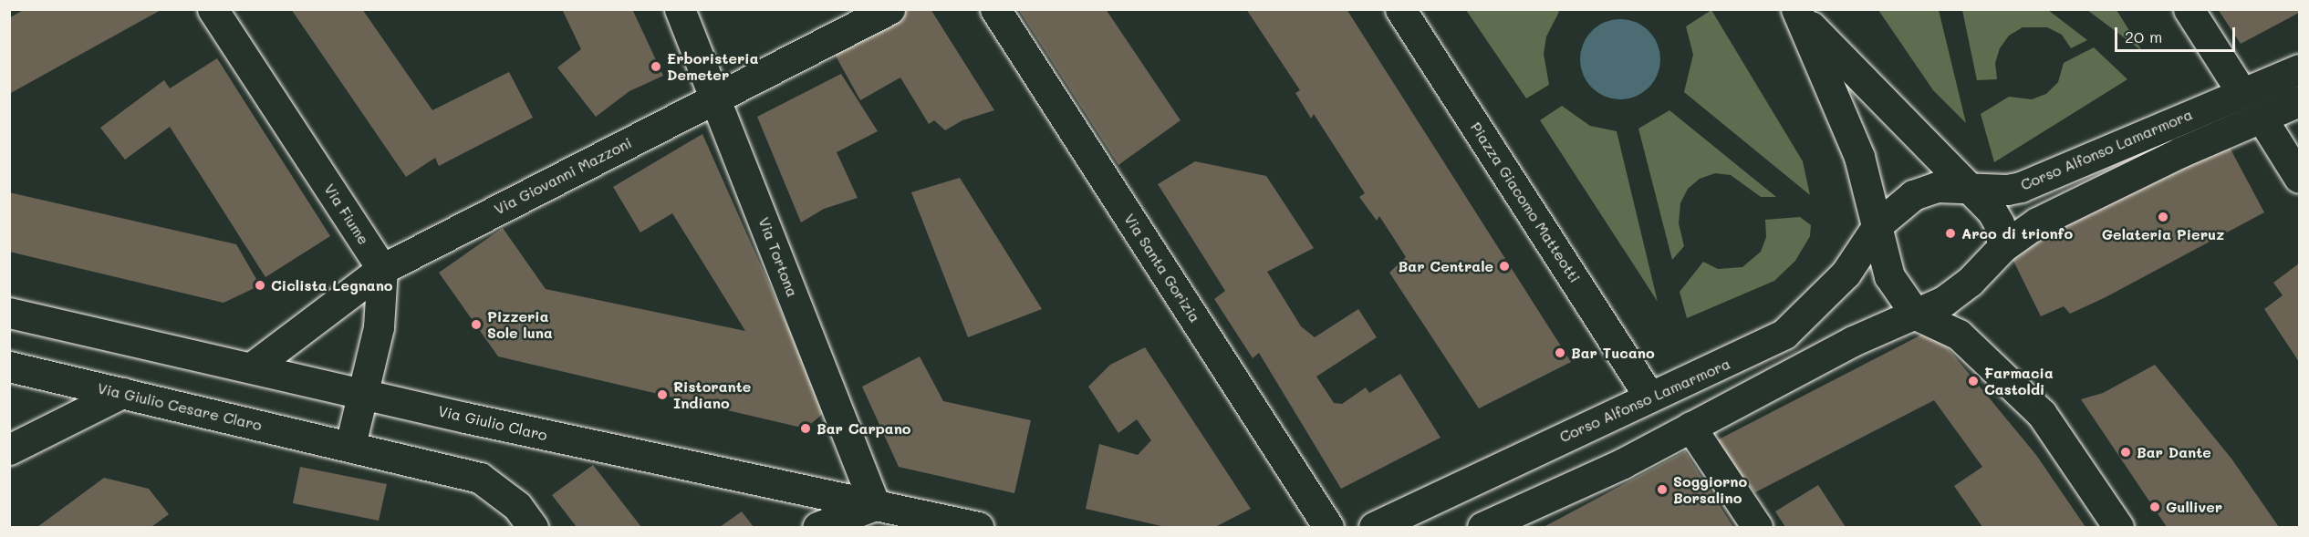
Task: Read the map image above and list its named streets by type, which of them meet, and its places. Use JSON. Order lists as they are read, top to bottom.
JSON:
{
  "streets": {
    "street": [
      "Corso Alfonso Lamarmora",
      "Via Giovanni Mazzoni",
      "Piazza Giacomo Matteotti",
      "Via Fiume",
      "Via Tortona",
      "Via Santa Gorizia",
      "Via Giulio Cesare Claro",
      "Via Giulio Claro"
    ]
  },
  "crossings": [
    ["Corso Alfonso Lamarmora", "Piazza Giacomo Matteotti"],
    ["Via Giovanni Mazzoni", "Via Fiume"],
    ["Via Giovanni Mazzoni", "Via Tortona"],
    ["Via Giovanni Mazzoni", "Via Giulio Claro"],
    ["Via Tortona", "Via Giulio Claro"]
  ],
  "places": [
    "Erboristeria Demeter",
    "Gelateria Pieruz",
    "Arco di trionfo",
    "Bar Centrale",
    "Ciclista Legnano",
    "Pizzeria Sole luna",
    "Bar Tucano",
    "Farmacia Castoldi",
    "Ristorante Indiano",
    "Bar Carpano",
    "Bar Dante",
    "Soggiorno Borsalino",
    "Gulliver"
  ],
  "scale_bar": "20 m"
}
